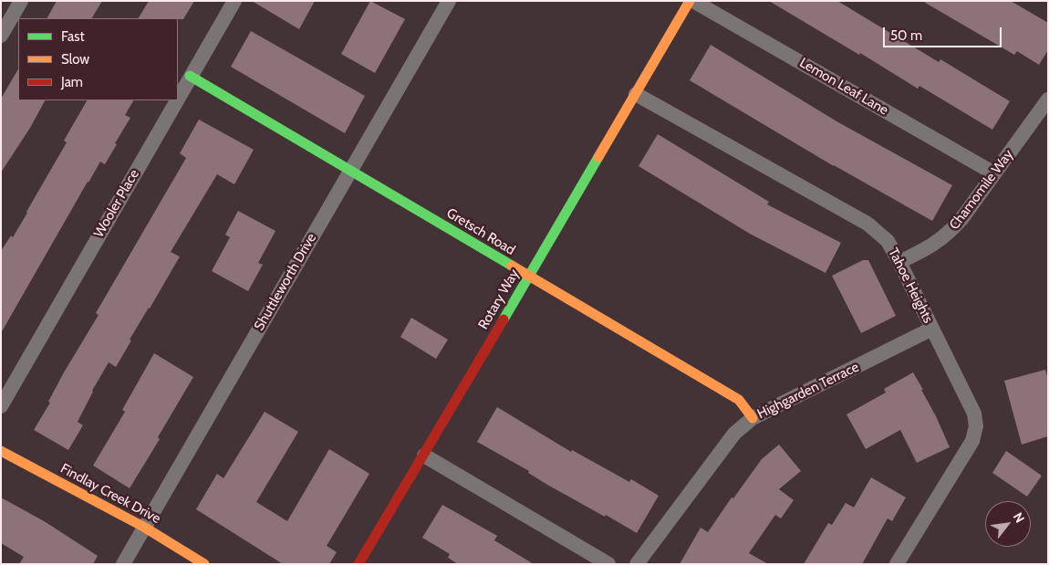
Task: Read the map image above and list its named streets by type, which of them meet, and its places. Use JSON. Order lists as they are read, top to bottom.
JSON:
{
  "streets": {
    "street": [
      "Lemon Leaf Lane",
      "Chamomile Way",
      "Wooler Place",
      "Gretsch Road",
      "Shuttleworth Drive",
      "Tahoe Heights",
      "Rotary Way",
      "Highgarden Terrace",
      "Findlay Creek Drive"
    ]
  },
  "crossings": [
    ["Lemon Leaf Lane", "Chamomile Way"],
    ["Lemon Leaf Lane", "Rotary Way"],
    ["Chamomile Way", "Tahoe Heights"],
    ["Wooler Place", "Gretsch Road"],
    ["Gretsch Road", "Shuttleworth Drive"],
    ["Gretsch Road", "Rotary Way"],
    ["Gretsch Road", "Highgarden Terrace"],
    ["Shuttleworth Drive", "Findlay Creek Drive"],
    ["Tahoe Heights", "Rotary Way"],
    ["Tahoe Heights", "Highgarden Terrace"]
  ],
  "legend": ["Fast", "Slow", "Jam"],
  "scale_bar": "50 m",
  "north": "top right"
}
